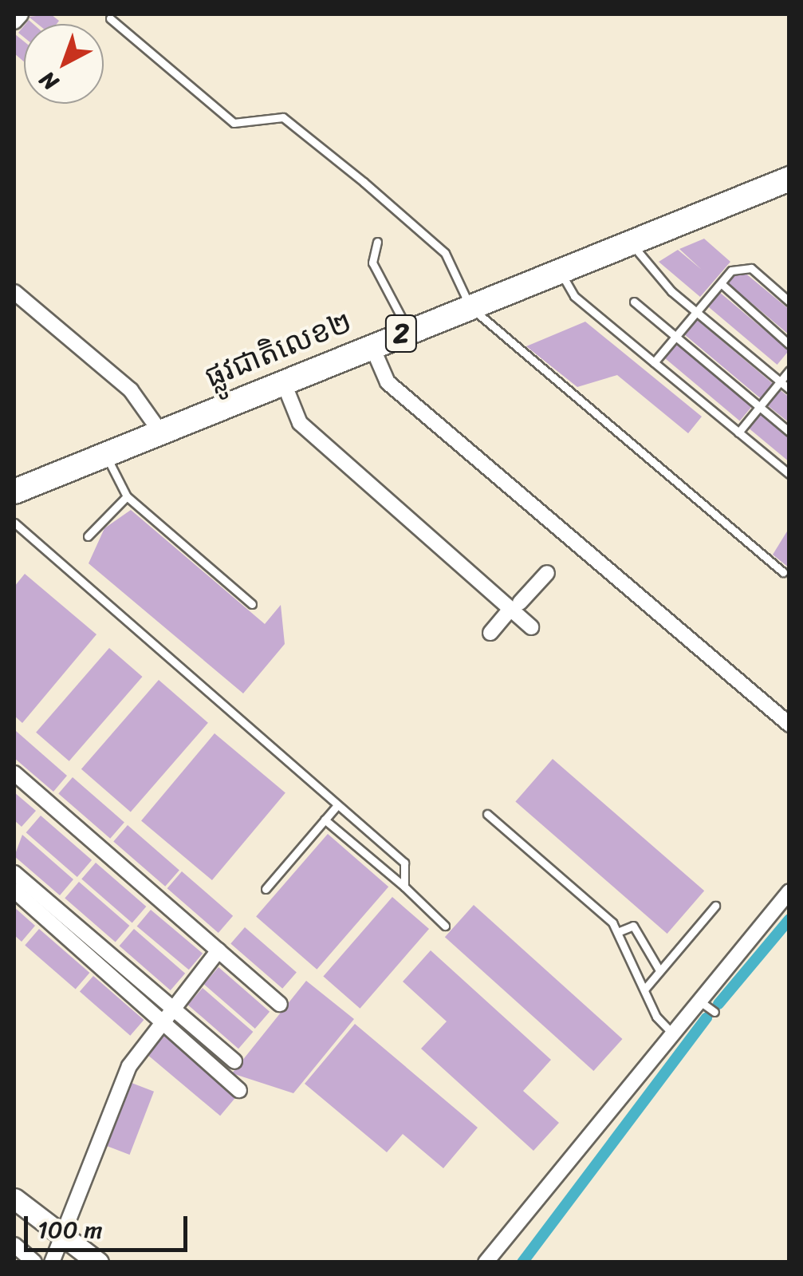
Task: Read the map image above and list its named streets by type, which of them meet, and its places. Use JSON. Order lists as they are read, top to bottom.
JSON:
{
  "streets": {
    "highway": ["2", "ផ្លូវជាតិលេខ២"]
  },
  "scale_bar": "100 m",
  "north": "bottom left"
}
